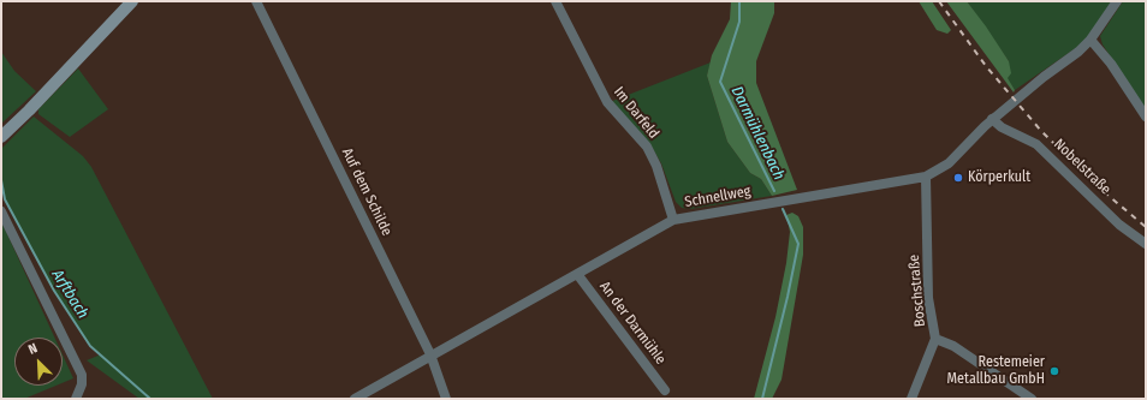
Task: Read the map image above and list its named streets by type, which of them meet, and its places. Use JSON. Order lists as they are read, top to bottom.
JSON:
{
  "streets": {
    "street": [
      "Im Darfeld",
      "Nobelstraße",
      "Auf dem Schilde",
      "Schnellweg",
      "Boschstraße",
      "An der Darmühle"
    ]
  },
  "crossings": [
    ["Im Darfeld", "Schnellweg"],
    ["Nobelstraße", "Schnellweg"],
    ["Auf dem Schilde", "Schnellweg"],
    ["Schnellweg", "Boschstraße"],
    ["Schnellweg", "An der Darmühle"]
  ],
  "water": ["Darmühlenbach", "Arftbach"],
  "places": ["Körperkult", "Restemeier Metallbau GmbH"],
  "north": "top left"
}
